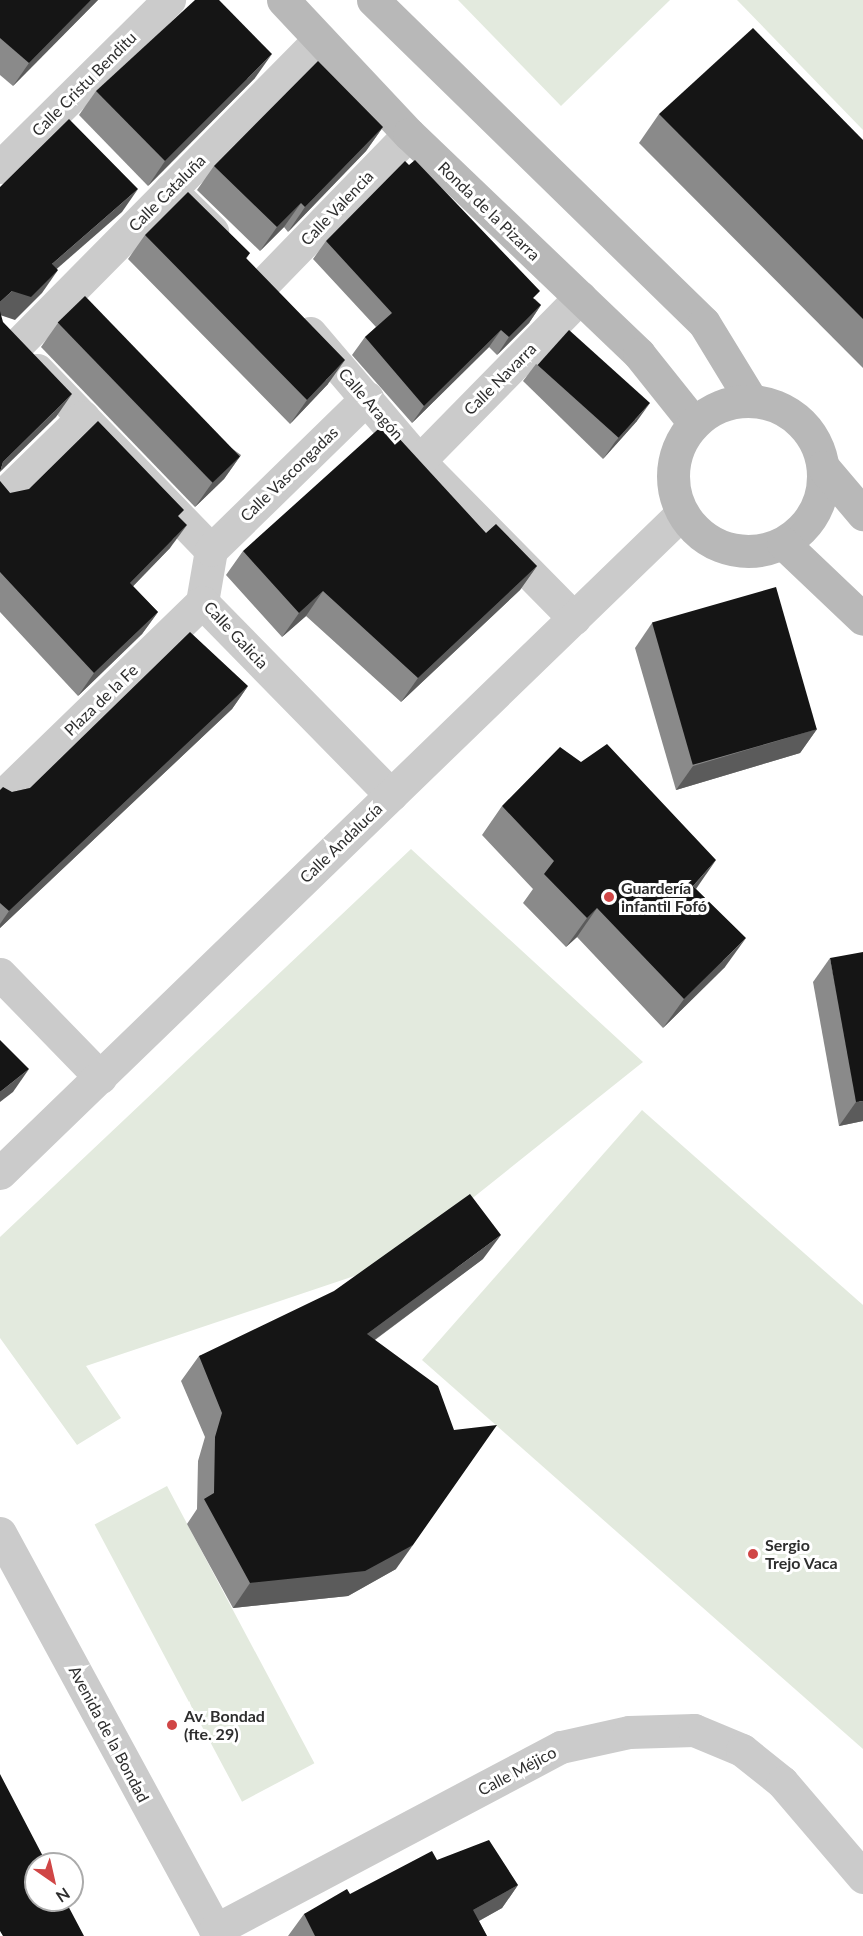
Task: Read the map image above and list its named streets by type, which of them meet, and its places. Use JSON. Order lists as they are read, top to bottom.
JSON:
{
  "streets": {
    "main road": ["Ronda de la Pizarra"],
    "street": [
      "Calle Cristu Benditu",
      "Calle Cataluña",
      "Calle Valencia",
      "Calle Navarra",
      "Calle Aragón",
      "Calle Vascongadas",
      "Calle Galicia",
      "Plaza de la Fe",
      "Calle Andalucía",
      "Avenida de la Bondad",
      "Calle Méjico"
    ]
  },
  "crossings": [
    ["Calle Cataluña", "Ronda de la Pizarra"],
    ["Calle Cataluña", "Calle Aragón"],
    ["Calle Valencia", "Ronda de la Pizarra"],
    ["Calle Valencia", "Calle Aragón"],
    ["Ronda de la Pizarra", "Calle Navarra"],
    ["Ronda de la Pizarra", "Calle Andalucía"],
    ["Calle Navarra", "Calle Aragón"],
    ["Calle Aragón", "Calle Vascongadas"],
    ["Calle Aragón", "Calle Andalucía"],
    ["Calle Vascongadas", "Calle Galicia"],
    ["Calle Galicia", "Plaza de la Fe"],
    ["Calle Galicia", "Calle Andalucía"],
    ["Avenida de la Bondad", "Calle Méjico"]
  ],
  "places": ["Guardería infantil Fofó", "Sergio Trejo Vaca", "Av. Bondad (fte. 29)"],
  "north": "bottom right"
}
